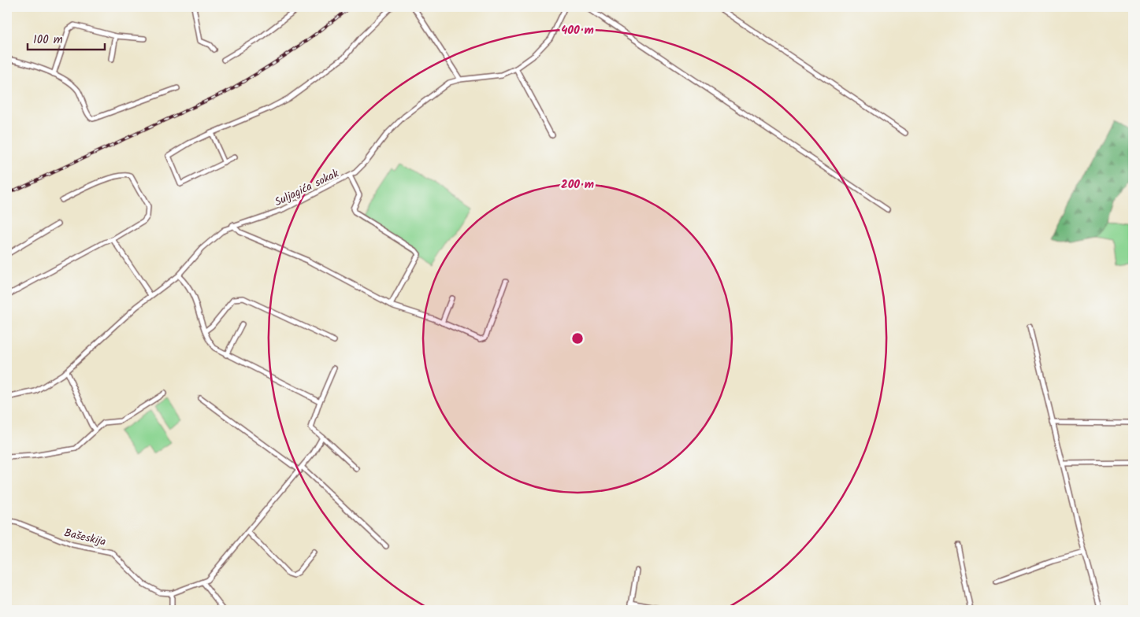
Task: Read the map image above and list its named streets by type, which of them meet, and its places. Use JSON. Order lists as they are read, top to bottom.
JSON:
{
  "streets": {
    "street": ["Suljagića sokak", "Bašeskija"]
  },
  "scale_bar": "100 m",
  "rings": ["400 m", "200 m"]
}
